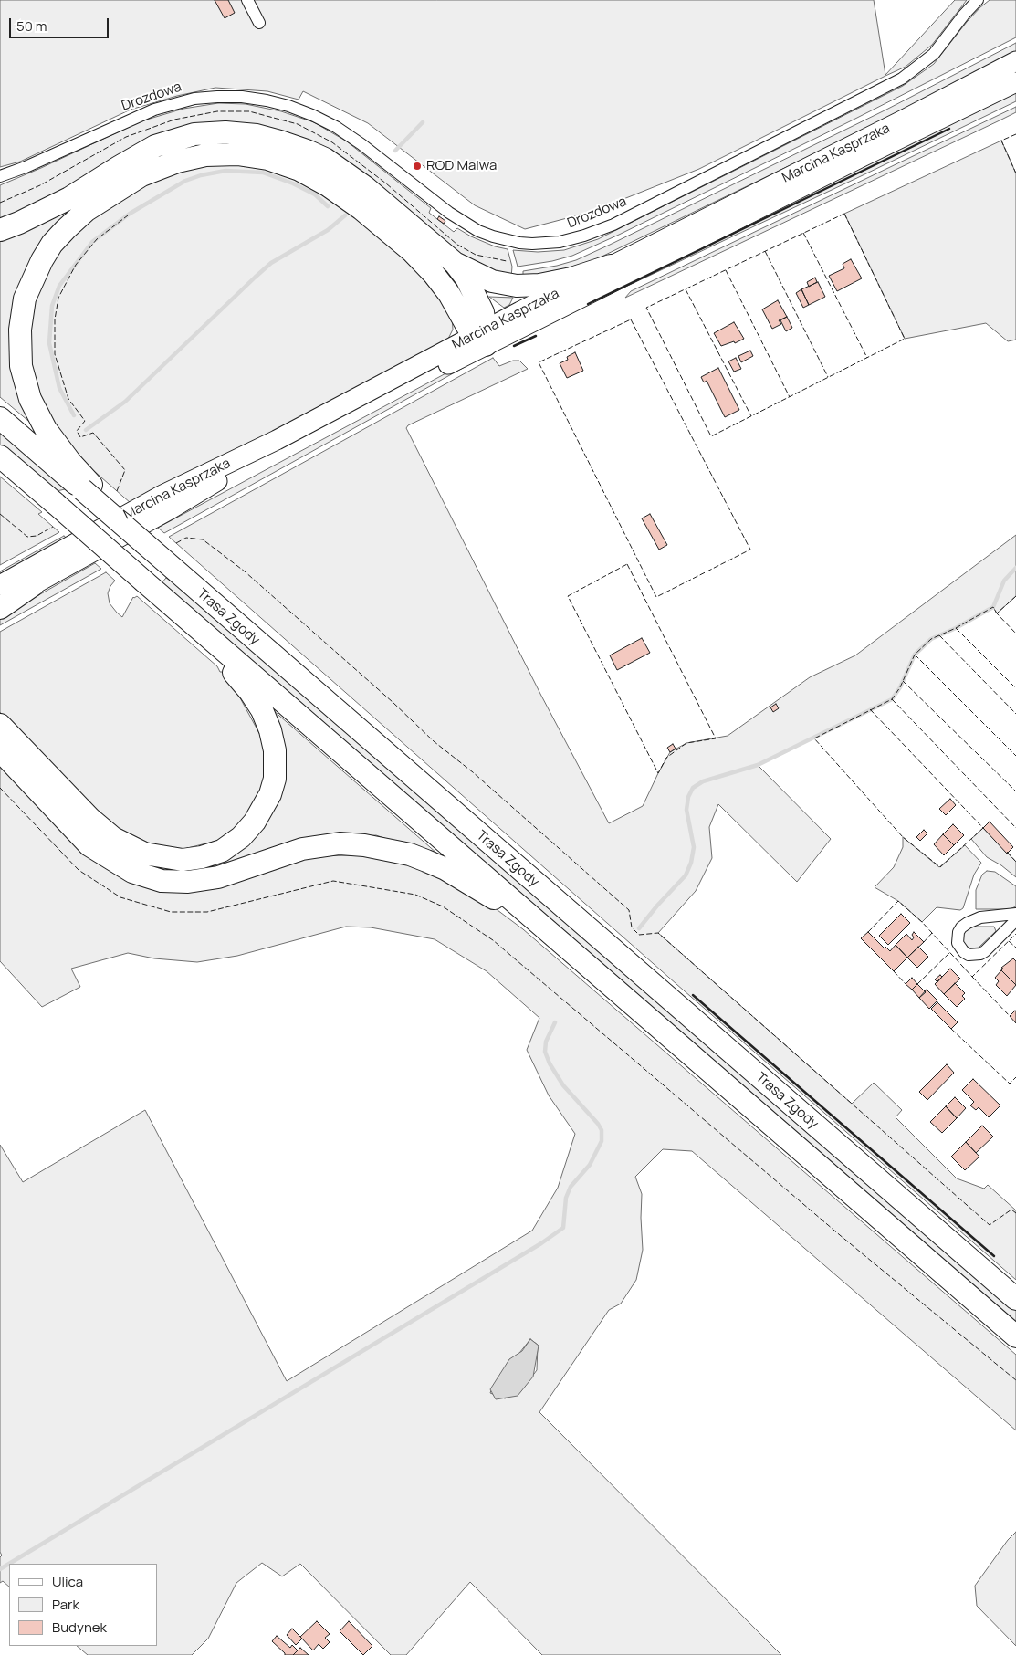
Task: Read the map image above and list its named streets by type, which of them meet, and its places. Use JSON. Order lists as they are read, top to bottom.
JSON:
{
  "streets": {
    "highway": ["Trasa Zgody"],
    "main road": ["Marcina Kasprzaka"],
    "street": ["Drozdowa"]
  },
  "places": ["ROD Malwa"],
  "legend": ["Ulica", "Park", "Budynek"],
  "scale_bar": "50 m"
}
